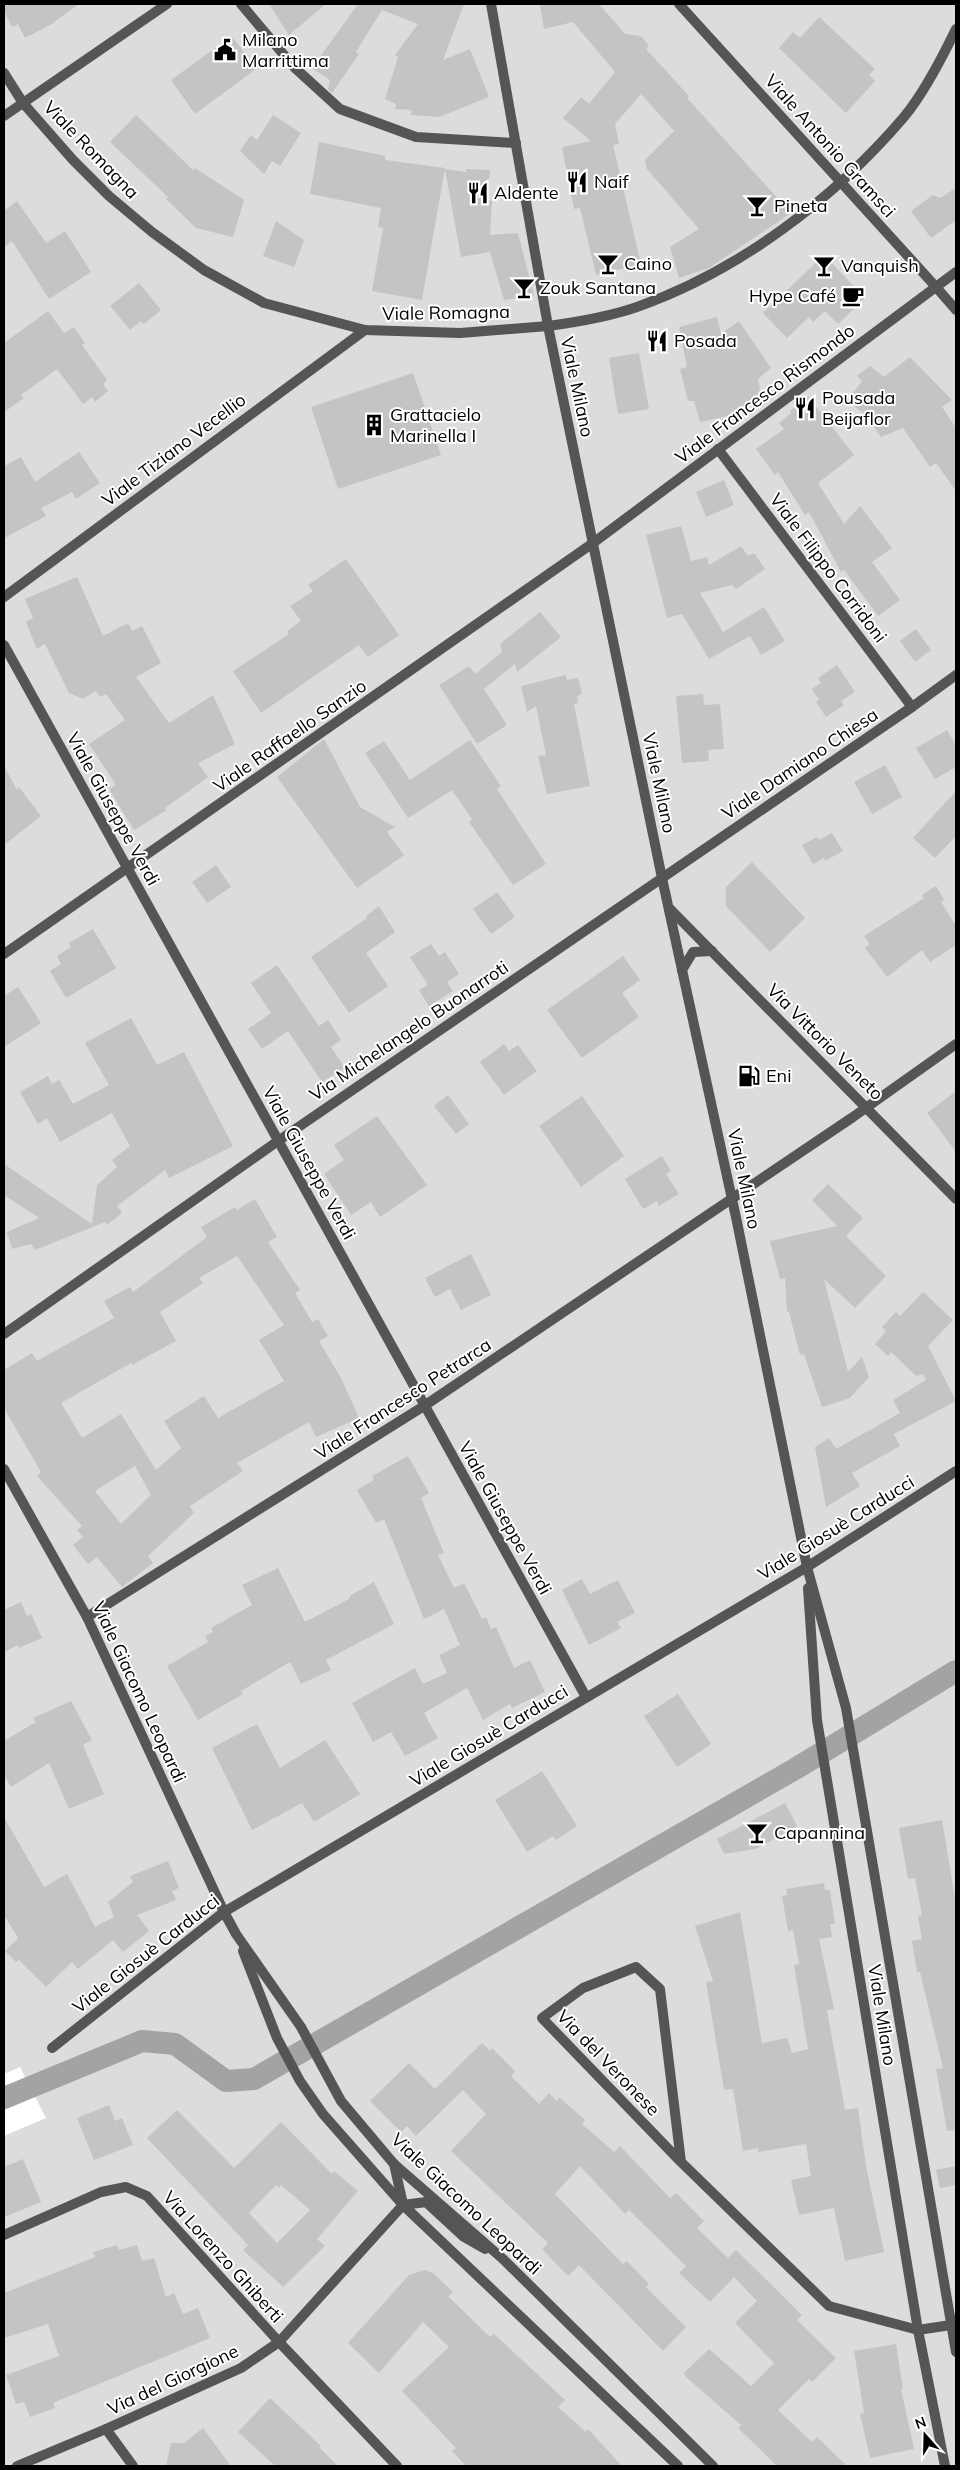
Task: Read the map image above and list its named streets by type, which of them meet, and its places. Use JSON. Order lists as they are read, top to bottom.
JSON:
{
  "streets": {
    "street": [
      "Viale Antonio Gramsci",
      "Viale Romagna",
      "Viale Milano",
      "Viale Francesco Rismondo",
      "Viale Tiziano Vecellio",
      "Viale Filippo Corridoni",
      "Viale Raffaello Sanzio",
      "Viale Damiano Chiesa",
      "Viale Giuseppe Verdi",
      "Via Michelangelo Buonarroti",
      "Via Vittorio Veneto",
      "Viale Francesco Petrarca",
      "Viale Giosuè Carducci",
      "Viale Giacomo Leopardi",
      "Via del Veronese",
      "Via Lorenzo Ghiberti",
      "Via del Giorgione"
    ]
  },
  "crossings": [
    ["Viale Antonio Gramsci", "Viale Romagna"],
    ["Viale Antonio Gramsci", "Viale Francesco Rismondo"],
    ["Viale Romagna", "Viale Milano"],
    ["Viale Romagna", "Viale Tiziano Vecellio"],
    ["Viale Milano", "Viale Francesco Rismondo"],
    ["Viale Milano", "Viale Raffaello Sanzio"],
    ["Viale Milano", "Viale Damiano Chiesa"],
    ["Viale Milano", "Via Michelangelo Buonarroti"],
    ["Viale Milano", "Via Vittorio Veneto"],
    ["Viale Milano", "Viale Francesco Petrarca"],
    ["Viale Milano", "Viale Giosuè Carducci"],
    ["Viale Milano", "Via del Veronese"],
    ["Viale Francesco Rismondo", "Viale Filippo Corridoni"],
    ["Viale Francesco Rismondo", "Viale Raffaello Sanzio"],
    ["Viale Filippo Corridoni", "Viale Damiano Chiesa"],
    ["Viale Raffaello Sanzio", "Viale Giuseppe Verdi"],
    ["Viale Damiano Chiesa", "Via Michelangelo Buonarroti"],
    ["Viale Giuseppe Verdi", "Via Michelangelo Buonarroti"],
    ["Viale Giuseppe Verdi", "Viale Francesco Petrarca"],
    ["Viale Giuseppe Verdi", "Viale Giosuè Carducci"],
    ["Via Vittorio Veneto", "Viale Francesco Petrarca"],
    ["Viale Francesco Petrarca", "Viale Giacomo Leopardi"],
    ["Viale Giosuè Carducci", "Viale Giacomo Leopardi"],
    ["Viale Giacomo Leopardi", "Via del Giorgione"],
    ["Via Lorenzo Ghiberti", "Via del Giorgione"]
  ],
  "places": {
    "public building": ["Milano Marrittima"],
    "restaurant": [
      "Naif",
      "Aldente",
      "Posada",
      "Pousada Beijaflor"
    ],
    "bar": [
      "Pineta",
      "Caino",
      "Vanquish",
      "Zouk Santana",
      "Capannina"
    ],
    "cafe": ["Hype Café"],
    "building": ["Grattacielo Marinella I"],
    "fuel station": ["Eni"]
  },
  "north": "top"
}
